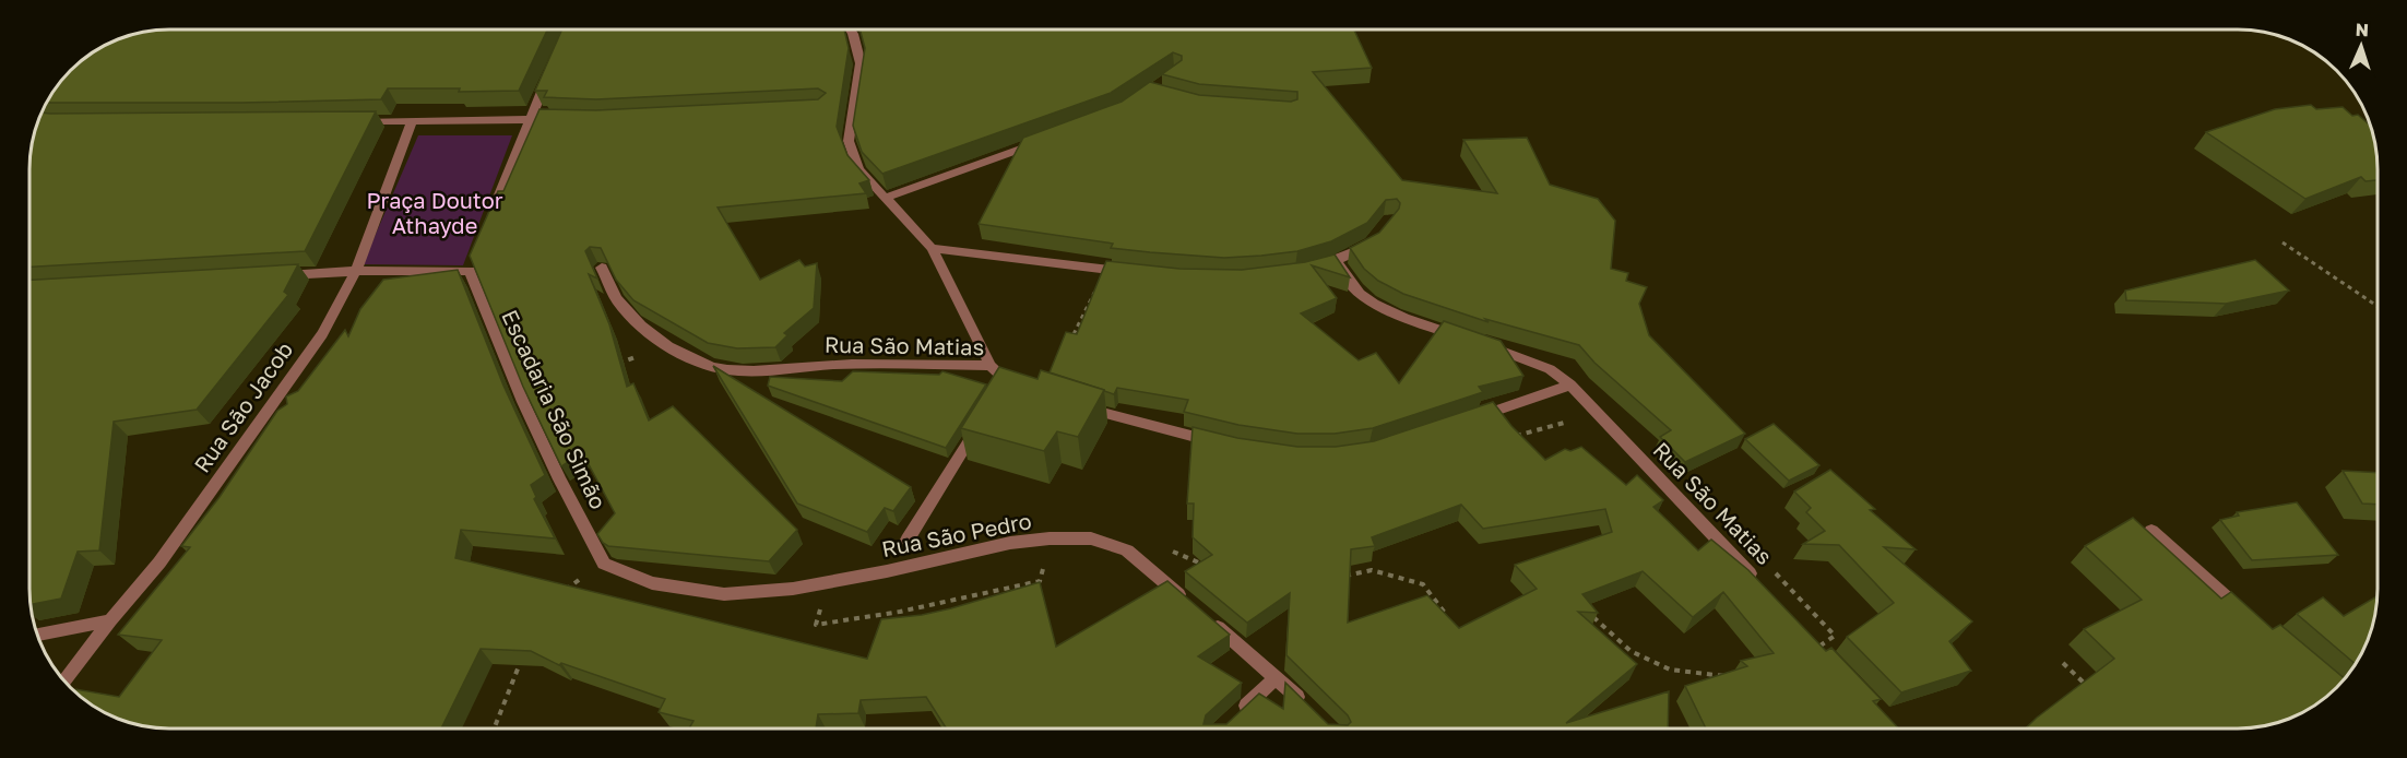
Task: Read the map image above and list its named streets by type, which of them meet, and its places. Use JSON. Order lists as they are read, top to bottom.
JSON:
{
  "streets": {
    "street": [
      "Rua São Matias",
      "Rua São Jacob",
      "Escadaria São Simão",
      "Rua São Pedro"
    ]
  },
  "crossings": [
    ["Rua São Jacob", "Escadaria São Simão"],
    ["Escadaria São Simão", "Rua São Pedro"]
  ],
  "parks": ["Praça Doutor Athayde"],
  "north": "top"
}
